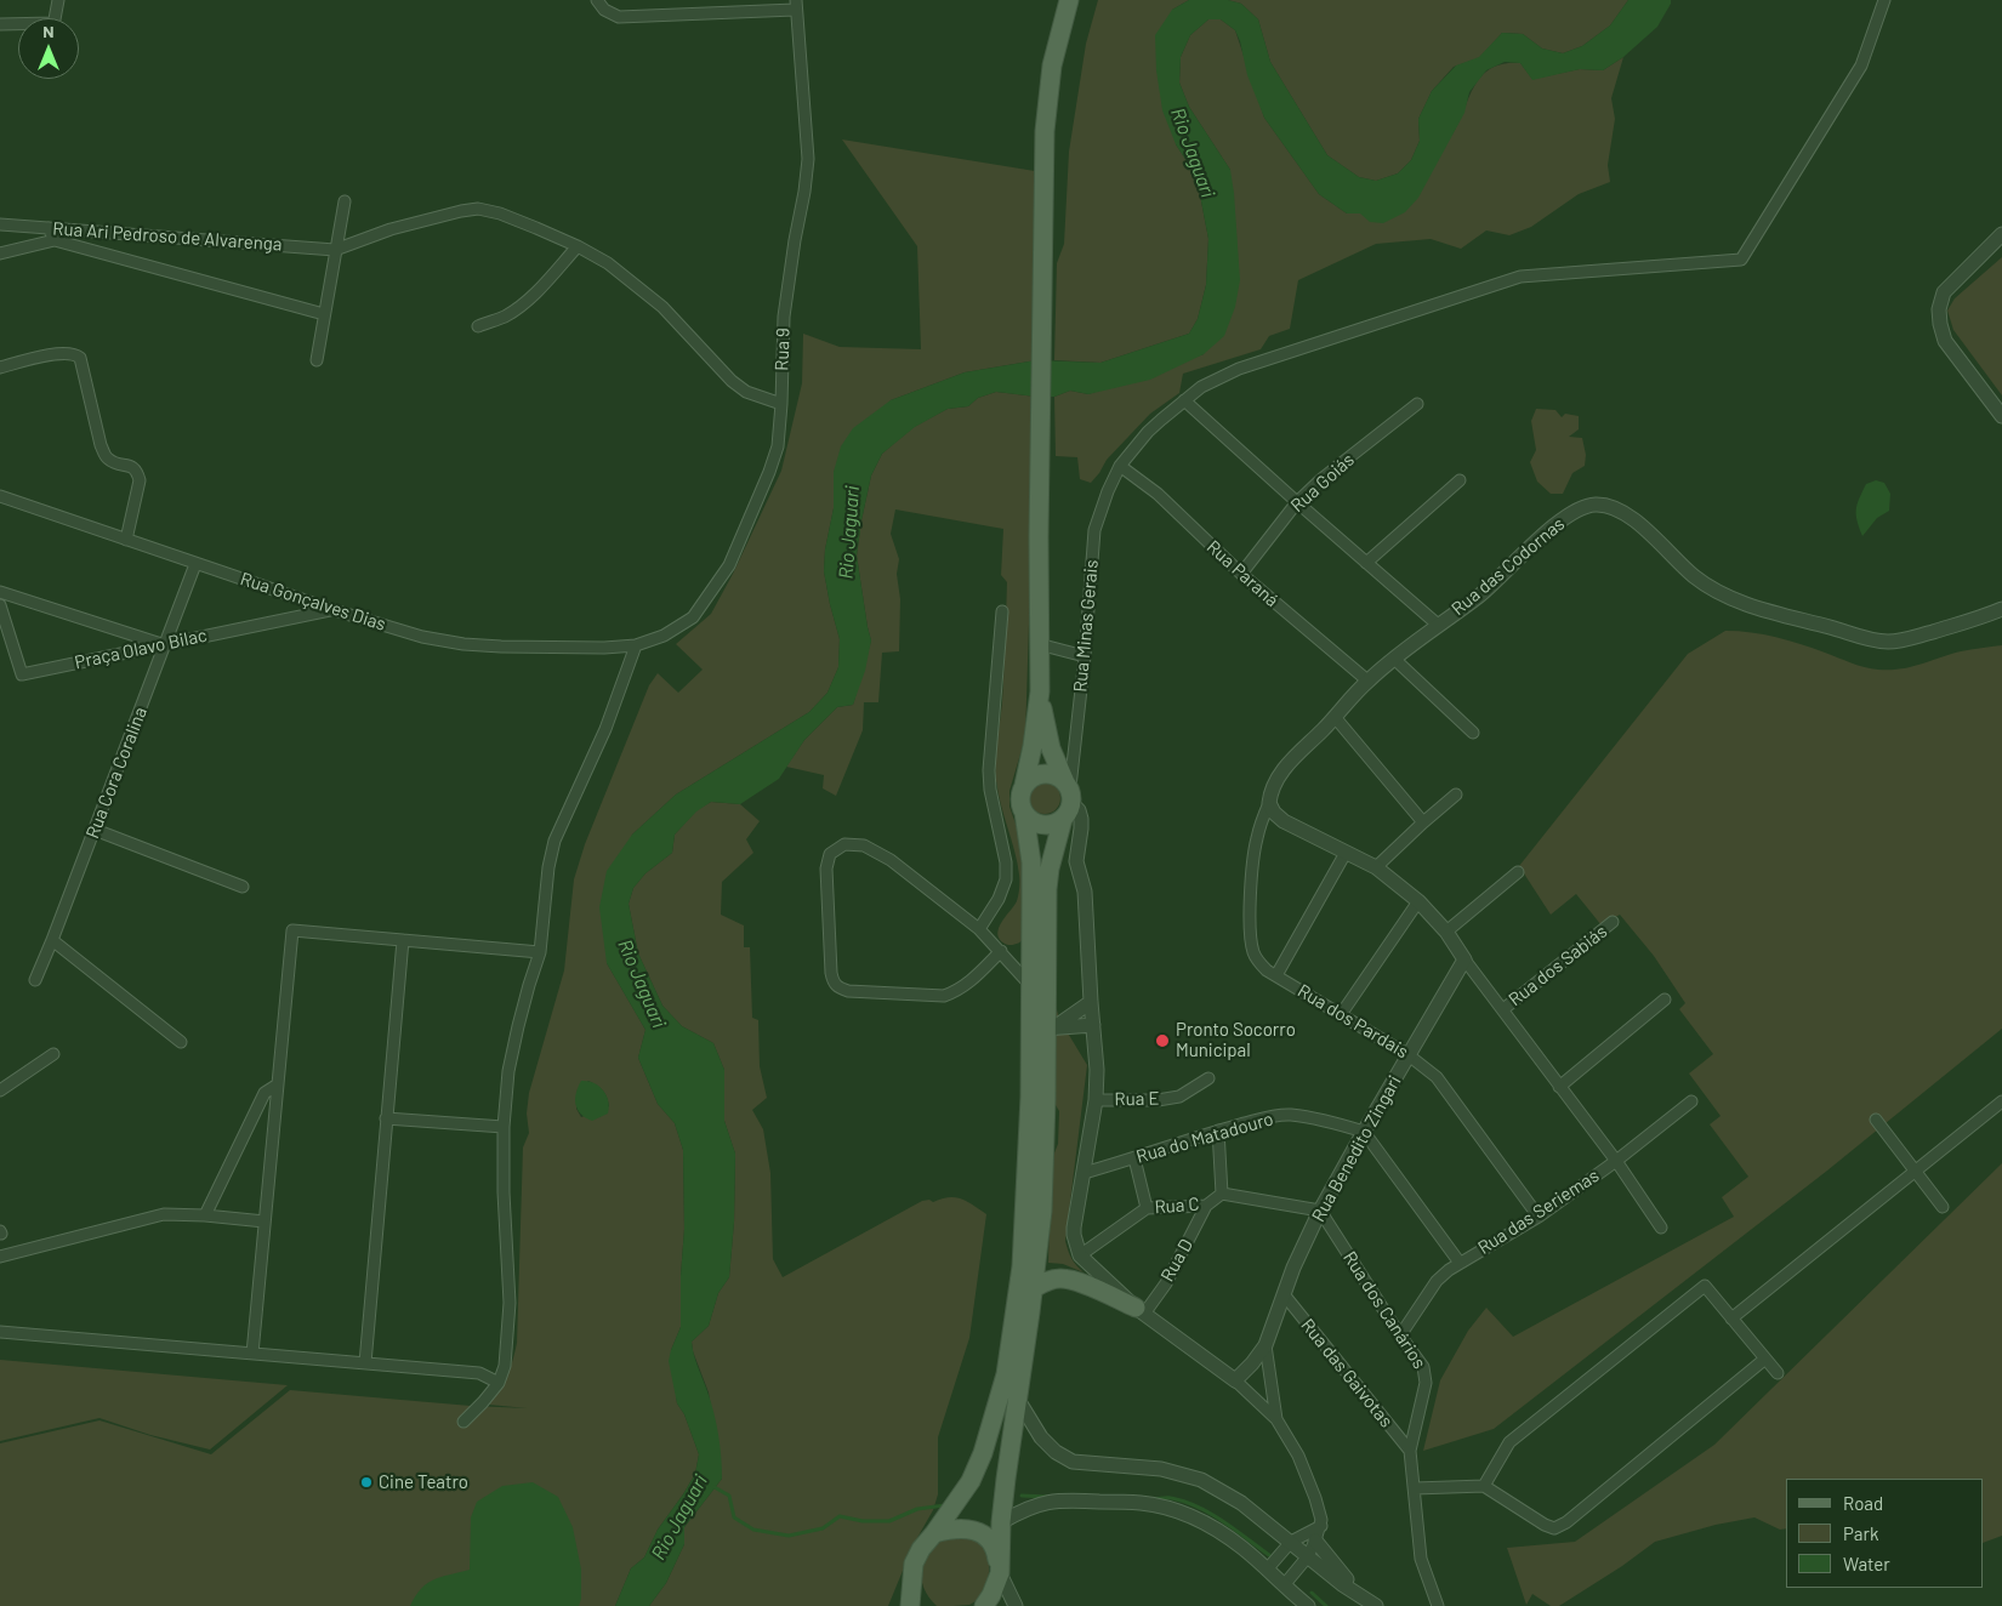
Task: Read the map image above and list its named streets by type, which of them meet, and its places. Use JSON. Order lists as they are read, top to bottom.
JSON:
{
  "streets": {
    "street": [
      "Rua Ari Pedroso de Alvarenga",
      "Rua 9",
      "Rua Goiás",
      "Rua das Codornas",
      "Rua Paraná",
      "Rua Gonçalves Dias",
      "Rua Minas Gerais",
      "Praça Olavo Bilac",
      "Rua Cora Coralina",
      "Rua dos Sabiás",
      "Rua dos Pardais",
      "Rua E",
      "Rua do Matadouro",
      "Rua Benedito Zingari",
      "Rua C",
      "Rua das Seriemas",
      "Rua D",
      "Rua dos Canários",
      "Rua das Gaivotas"
    ]
  },
  "crossings": [
    ["Rua 9", "Rua Gonçalves Dias"],
    ["Rua Goiás", "Rua Paraná"],
    ["Rua das Codornas", "Rua Paraná"],
    ["Rua das Codornas", "Rua dos Pardais"],
    ["Rua Paraná", "Rua Minas Gerais"],
    ["Rua Gonçalves Dias", "Praça Olavo Bilac"],
    ["Rua Gonçalves Dias", "Rua Cora Coralina"],
    ["Praça Olavo Bilac", "Rua Cora Coralina"],
    ["Rua dos Pardais", "Rua Benedito Zingari"],
    ["Rua dos Pardais", "Rua das Seriemas"],
    ["Rua do Matadouro", "Rua Benedito Zingari"],
    ["Rua Benedito Zingari", "Rua C"],
    ["Rua Benedito Zingari", "Rua dos Canários"],
    ["Rua Benedito Zingari", "Rua das Gaivotas"],
    ["Rua C", "Rua D"],
    ["Rua C", "Rua dos Canários"],
    ["Rua das Seriemas", "Rua dos Canários"],
    ["Rua dos Canários", "Rua das Gaivotas"]
  ],
  "water": ["Rio Jaguari"],
  "places": ["Pronto Socorro Municipal", "Cine Teatro"],
  "legend": ["Road", "Park", "Water"],
  "north": "top"
}
